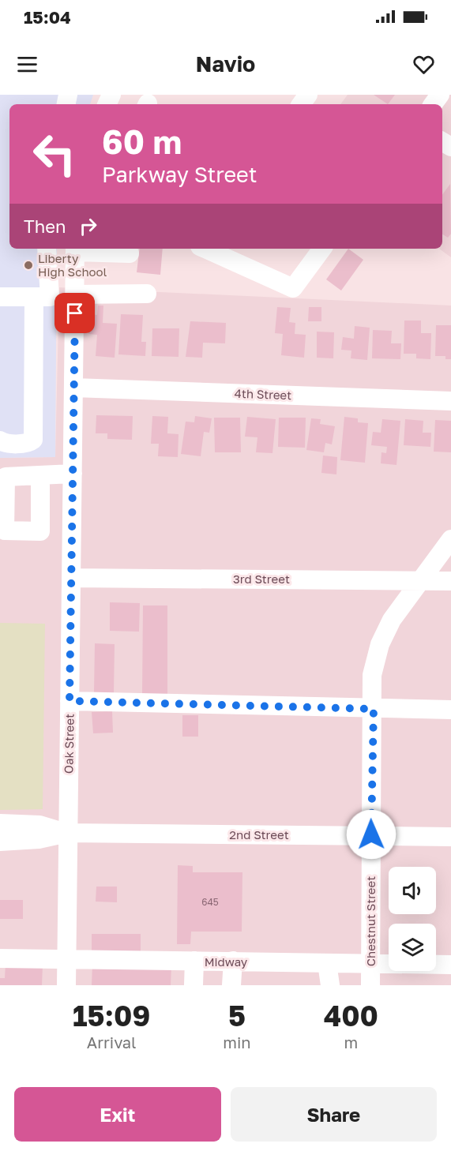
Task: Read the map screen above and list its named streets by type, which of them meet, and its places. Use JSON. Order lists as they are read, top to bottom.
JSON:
{
  "streets": {
    "street": [
      "4th Street",
      "3rd Street",
      "Oak Street",
      "2nd Street",
      "Chestnut Street",
      "Midway"
    ]
  },
  "crossings": [
    ["4th Street", "Oak Street"],
    ["3rd Street", "Oak Street"],
    ["3rd Street", "Chestnut Street"],
    ["Oak Street", "2nd Street"],
    ["Oak Street", "Midway"],
    ["2nd Street", "Chestnut Street"],
    ["Chestnut Street", "Midway"]
  ],
  "places": ["Liberty High School"],
  "house_numbers": ["645"],
  "page": {
    "status": "15:04",
    "header": "Navio",
    "turn": ["60 m", "Parkway Street"],
    "then": "Then",
    "eta": [
      "15:09",
      "Arrival",
      "5",
      "min",
      "400",
      "m"
    ],
    "buttons": ["Exit", "Share"]
  }
}
